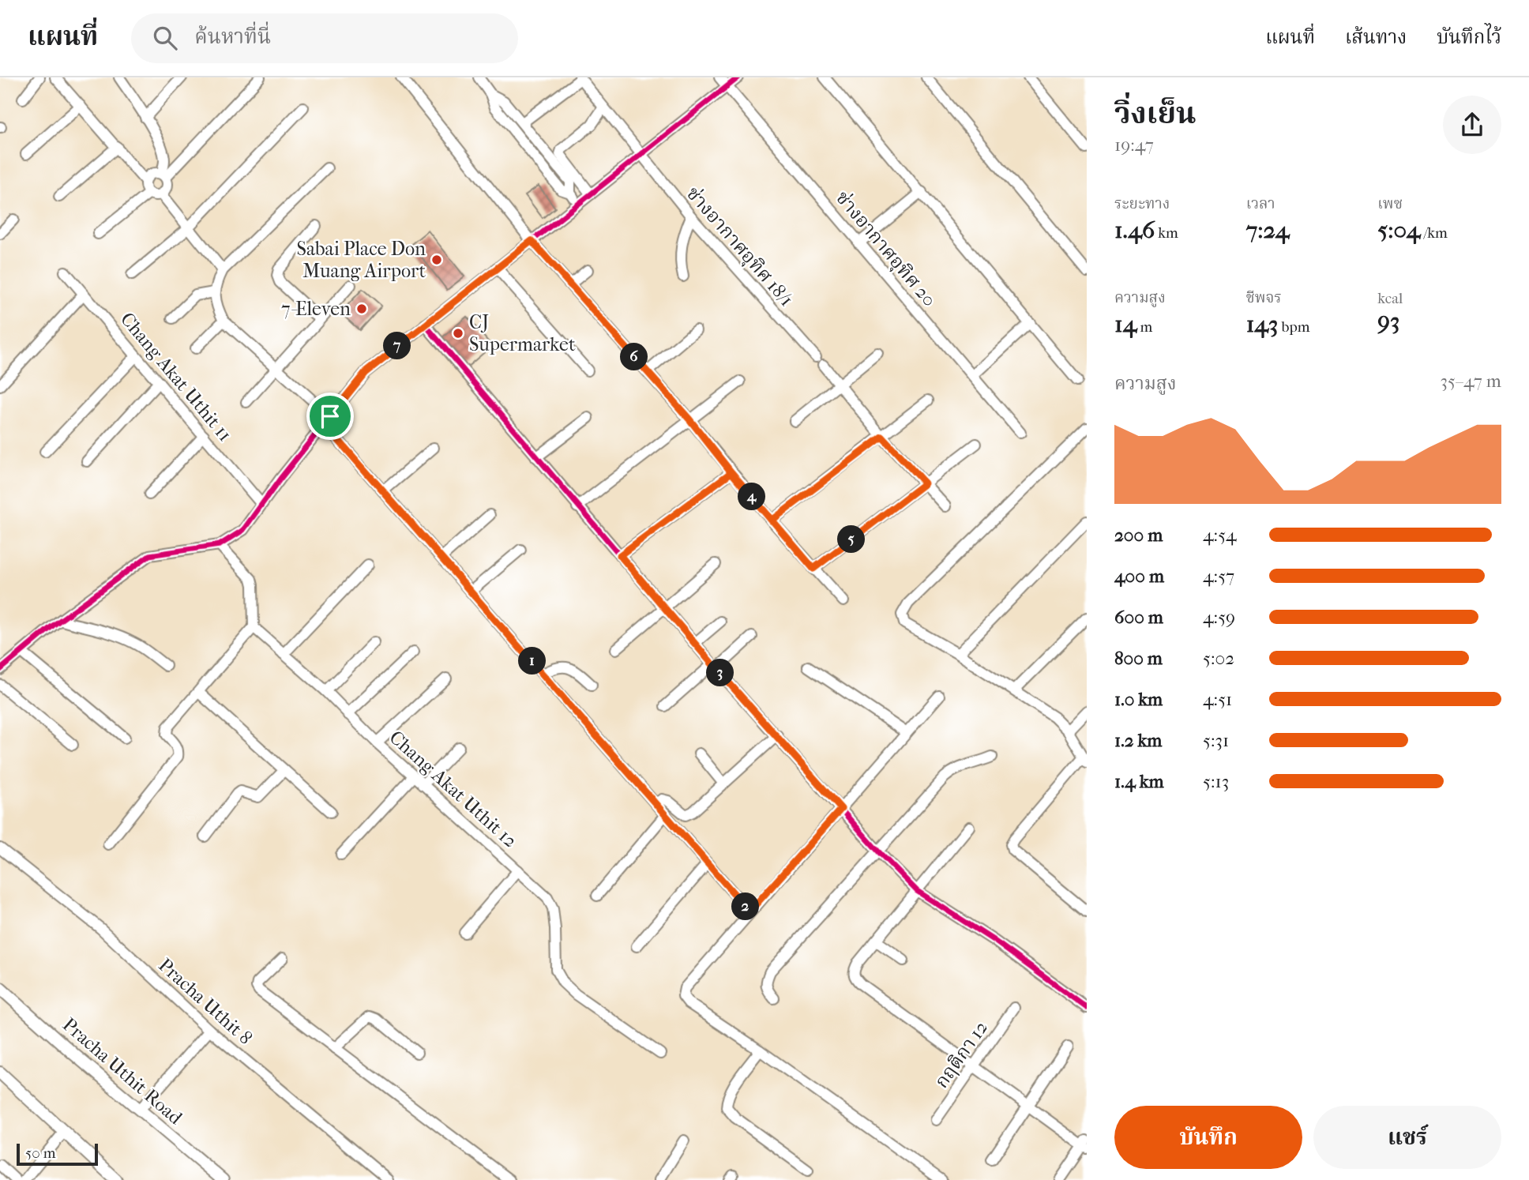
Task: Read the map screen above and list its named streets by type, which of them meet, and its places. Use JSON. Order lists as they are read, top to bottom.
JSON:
{
  "streets": {
    "street": [
      "ช่างอากาศอุทิศ 18/1",
      "ช่างอากาศอุทิศ 20",
      "Chang Akat Uthit 11",
      "Chang Akat Uthit 12",
      "Pracha Uthit 8",
      "กฤติกา 12",
      "Pracha Uthit Road"
    ]
  },
  "places": ["Sabai Place Don Muang Airport", "7-Eleven", "CJ Supermarket"],
  "scale_bar": "50 m",
  "page": {
    "header": "แผนที่",
    "search": "ค้นหาที่นี่",
    "nav": ["แผนที่", "เส้นทาง", "บันทึกไว้"],
    "heading": ["วิ่งเย็น", "19:47"],
    "stats": [
      ["ระยะทาง", "1.46 km"],
      ["เวลา", "7:24"],
      ["เพซ", "5:04 /km"],
      ["ความสูง", "14 m"],
      ["ชีพจร", "143 bpm"],
      ["kcal", "93"]
    ],
    "pins": [
      "7",
      "6",
      "4",
      "5",
      "1",
      "3",
      "2"
    ],
    "chart": ["ความสูง", "35–47 m"],
    "list": [
      {
        "name": "200 m",
        "note": "4:54"
      },
      {
        "name": "400 m",
        "note": "4:57"
      },
      {
        "name": "600 m",
        "note": "4:59"
      },
      {
        "name": "800 m",
        "note": "5:02"
      },
      {
        "name": "1.0 km",
        "note": "4:51"
      },
      {
        "name": "1.2 km",
        "note": "5:31"
      },
      {
        "name": "1.4 km",
        "note": "5:13"
      }
    ],
    "buttons": ["บันทึก", "แชร์"],
    "scale": "50 m"
  }
}
